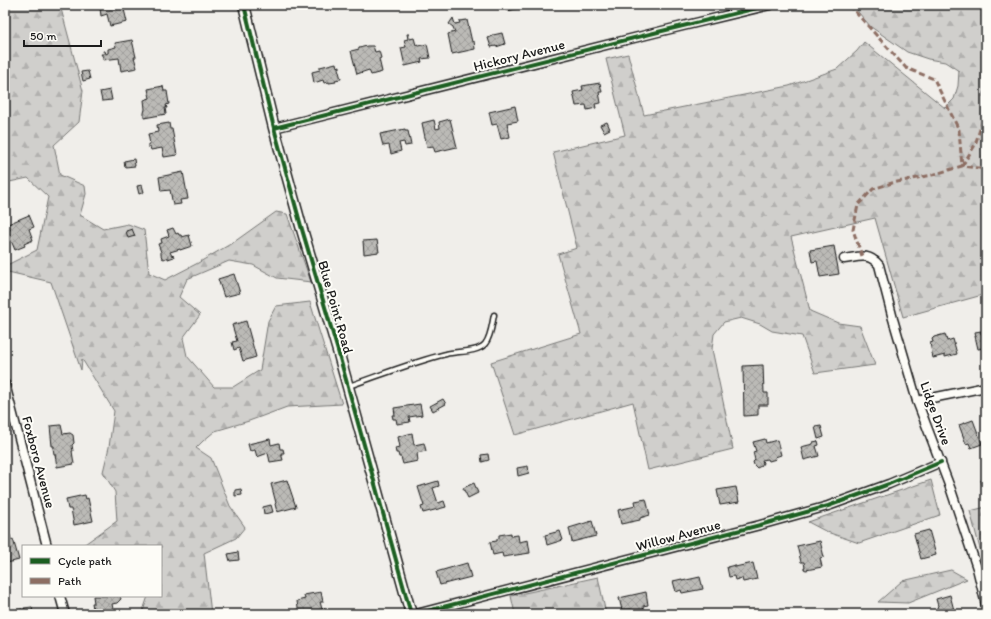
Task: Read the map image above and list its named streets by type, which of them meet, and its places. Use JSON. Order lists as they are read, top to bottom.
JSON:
{
  "streets": {
    "street": [
      "Hickory Avenue",
      "Blue Point Road",
      "Lidge Drive",
      "Foxboro Avenue",
      "Willow Avenue"
    ]
  },
  "crossings": [
    ["Hickory Avenue", "Blue Point Road"],
    ["Lidge Drive", "Willow Avenue"]
  ],
  "legend": ["Cycle path", "Path"],
  "scale_bar": "50 m"
}
